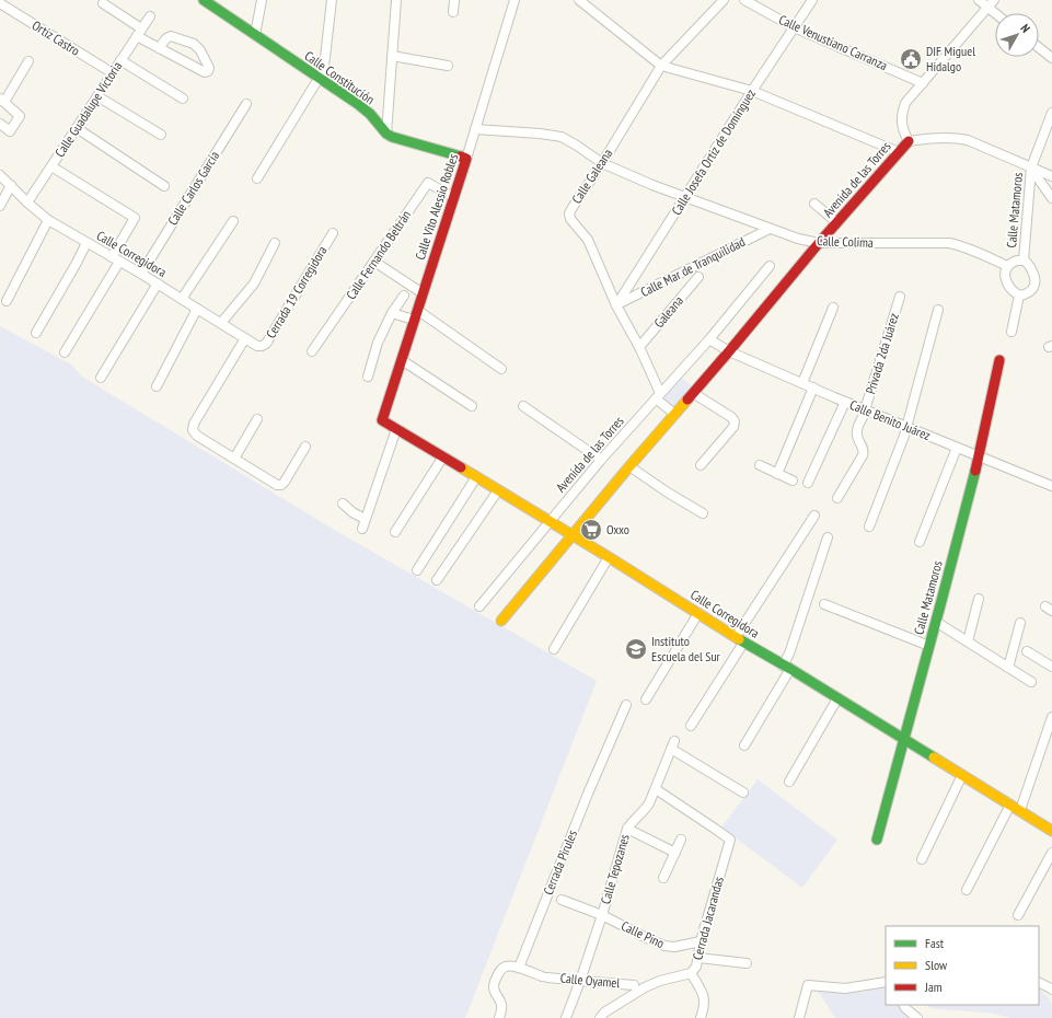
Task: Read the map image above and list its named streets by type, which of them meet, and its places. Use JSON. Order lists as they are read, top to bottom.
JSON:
{
  "streets": {
    "street": [
      "Ortiz Castro",
      "Calle Venustiano Carranza",
      "Calle Constitución",
      "Calle Guadalupe Victoria",
      "Calle Josefa Ortiz de Domínguez",
      "Calle Galeana",
      "Avenida de las Torres",
      "Calle Carlos García",
      "Calle Vito Alessio Robles",
      "Calle Matamoros",
      "Calle Colima",
      "Calle Corregidora",
      "Calle Fernando Beltrán",
      "Calle Mar de Tranquilidad",
      "Cerrada 19 Corregidora",
      "Galeana",
      "Privada 2da Juárez",
      "Calle Benito Juárez",
      "Cerrada Pirules",
      "Calle Tepozanes",
      "Cerrada Jacarandas",
      "Calle Pino",
      "Calle Oyamel"
    ]
  },
  "crossings": [
    ["Ortiz Castro", "Calle Guadalupe Victoria"],
    ["Calle Venustiano Carranza", "Calle Josefa Ortiz de Domínguez"],
    ["Calle Venustiano Carranza", "Avenida de las Torres"],
    ["Calle Constitución", "Calle Vito Alessio Robles"],
    ["Calle Guadalupe Victoria", "Calle Corregidora"],
    ["Calle Josefa Ortiz de Domínguez", "Calle Galeana"],
    ["Calle Josefa Ortiz de Domínguez", "Calle Colima"],
    ["Calle Josefa Ortiz de Domínguez", "Calle Mar de Tranquilidad"],
    ["Calle Galeana", "Avenida de las Torres"],
    ["Calle Galeana", "Calle Colima"],
    ["Calle Galeana", "Calle Mar de Tranquilidad"],
    ["Calle Galeana", "Galeana"],
    ["Avenida de las Torres", "Calle Colima"],
    ["Avenida de las Torres", "Calle Corregidora"],
    ["Avenida de las Torres", "Calle Benito Juárez"],
    ["Calle Carlos García", "Calle Corregidora"],
    ["Calle Vito Alessio Robles", "Calle Colima"],
    ["Calle Vito Alessio Robles", "Calle Corregidora"],
    ["Calle Vito Alessio Robles", "Calle Fernando Beltrán"],
    ["Calle Matamoros", "Calle Colima"],
    ["Calle Matamoros", "Calle Corregidora"],
    ["Calle Matamoros", "Calle Benito Juárez"],
    ["Calle Colima", "Calle Mar de Tranquilidad"],
    ["Calle Corregidora", "Cerrada 19 Corregidora"],
    ["Privada 2da Juárez", "Calle Benito Juárez"],
    ["Cerrada Pirules", "Calle Oyamel"],
    ["Calle Tepozanes", "Cerrada Jacarandas"],
    ["Calle Tepozanes", "Calle Pino"],
    ["Calle Tepozanes", "Calle Oyamel"],
    ["Cerrada Jacarandas", "Calle Pino"]
  ],
  "places": {
    "public building": ["DIF Miguel Hidalgo"],
    "supermarket": ["Oxxo"],
    "school or university": ["Instituto Escuela del Sur"]
  },
  "legend": ["Fast", "Slow", "Jam"],
  "north": "top right"
}
